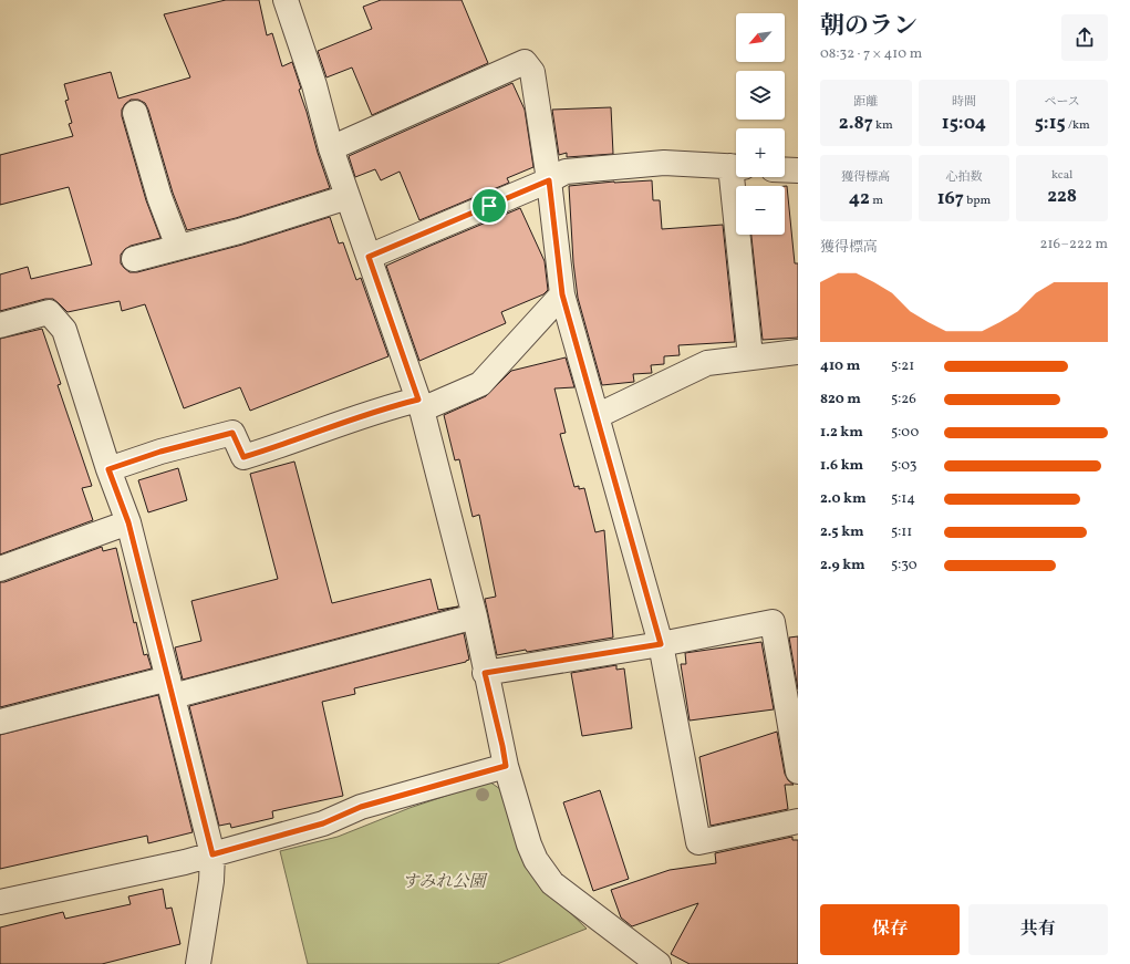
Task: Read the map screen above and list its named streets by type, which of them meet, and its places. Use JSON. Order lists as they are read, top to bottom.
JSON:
{
  "parks": ["すみれ公園"],
  "north": "bottom left",
  "page": {
    "heading": ["朝のラン", "08:32 · 7 × 410 m"],
    "map_buttons": ["+", "−"],
    "stats": [
      ["距離", "2.87 km"],
      ["時間", "15:04"],
      ["ペース", "5:15 /km"],
      ["獲得標高", "42 m"],
      ["心拍数", "167 bpm"],
      ["kcal", "228"]
    ],
    "chart": ["獲得標高", "216–222 m"],
    "list": [
      {
        "name": "410 m",
        "note": "5:21"
      },
      {
        "name": "820 m",
        "note": "5:26"
      },
      {
        "name": "1.2 km",
        "note": "5:00"
      },
      {
        "name": "1.6 km",
        "note": "5:03"
      },
      {
        "name": "2.0 km",
        "note": "5:14"
      },
      {
        "name": "2.5 km",
        "note": "5:11"
      },
      {
        "name": "2.9 km",
        "note": "5:30"
      }
    ],
    "buttons": ["保存", "共有"]
  }
}
